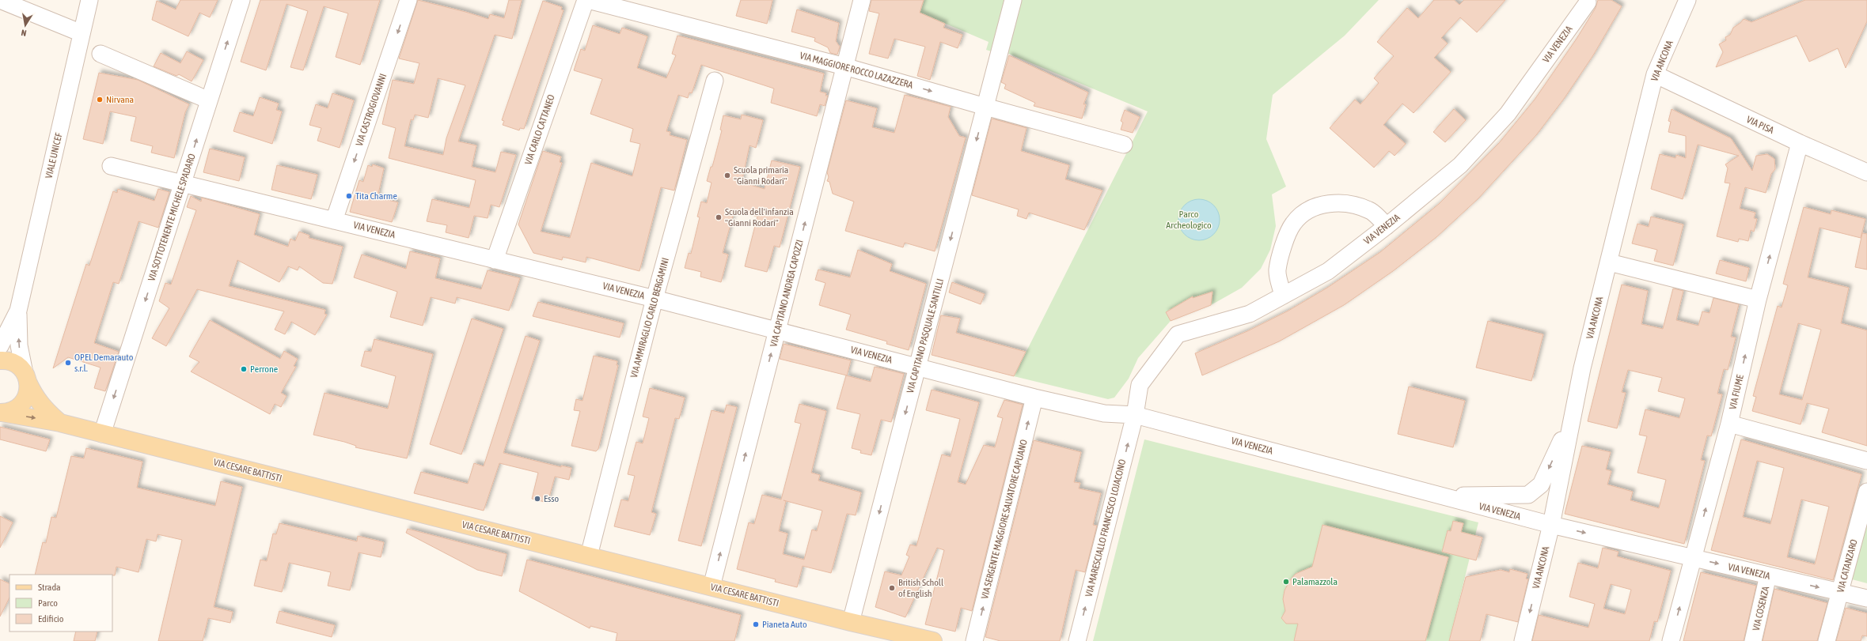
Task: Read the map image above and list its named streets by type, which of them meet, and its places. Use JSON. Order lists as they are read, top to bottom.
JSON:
{
  "streets": {
    "main road": ["VIA CESARE BATTISTI"],
    "street": [
      "VIA VENEZIA",
      "VIA ANCONA",
      "VIA MAGGIORE ROCCO LAZAZZERA",
      "VIA CASTROGIOVANNI",
      "VIA PISA",
      "VIA CARLO CATTANEO",
      "VIALE UNICEF",
      "VIA SOTTOTENENTE MICHELE SPADARO",
      "VIA CAPITANO ANDREA CAPOZZI",
      "VIA AMMIRAGLIO CARLO BERGAMINI",
      "VIA CAPITANO PASQUALE SANTILLI",
      "VIA FIUME",
      "VIA SERGENTE MAGGIORE SALVATORE CAPUANO",
      "VIA MARESCIALLO FRANCESCO LOJACONO",
      "VIA CATANZARO",
      "VIA COSENZA"
    ]
  },
  "crossings": [
    ["VIA VENEZIA", "VIA ANCONA"],
    ["VIA VENEZIA", "VIA CASTROGIOVANNI"],
    ["VIA VENEZIA", "VIA CARLO CATTANEO"],
    ["VIA VENEZIA", "VIA SOTTOTENENTE MICHELE SPADARO"],
    ["VIA VENEZIA", "VIA CAPITANO ANDREA CAPOZZI"],
    ["VIA VENEZIA", "VIA AMMIRAGLIO CARLO BERGAMINI"],
    ["VIA VENEZIA", "VIA CAPITANO PASQUALE SANTILLI"],
    ["VIA VENEZIA", "VIA FIUME"],
    ["VIA VENEZIA", "VIA SERGENTE MAGGIORE SALVATORE CAPUANO"],
    ["VIA VENEZIA", "VIA MARESCIALLO FRANCESCO LOJACONO"],
    ["VIA VENEZIA", "VIA CATANZARO"],
    ["VIA VENEZIA", "VIA COSENZA"],
    ["VIA ANCONA", "VIA PISA"],
    ["VIA MAGGIORE ROCCO LAZAZZERA", "VIA CAPITANO ANDREA CAPOZZI"],
    ["VIA MAGGIORE ROCCO LAZAZZERA", "VIA CAPITANO PASQUALE SANTILLI"],
    ["VIA PISA", "VIA FIUME"],
    ["VIALE UNICEF", "VIA CESARE BATTISTI"],
    ["VIA SOTTOTENENTE MICHELE SPADARO", "VIA CESARE BATTISTI"],
    ["VIA CAPITANO ANDREA CAPOZZI", "VIA CESARE BATTISTI"],
    ["VIA AMMIRAGLIO CARLO BERGAMINI", "VIA CESARE BATTISTI"],
    ["VIA CAPITANO PASQUALE SANTILLI", "VIA CESARE BATTISTI"]
  ],
  "one_way": [
    "VIA CASTROGIOVANNI",
    "VIA CAPITANO ANDREA CAPOZZI",
    "VIA CAPITANO PASQUALE SANTILLI",
    "VIA FIUME",
    "VIA SERGENTE MAGGIORE SALVATORE CAPUANO",
    "VIA MARESCIALLO FRANCESCO LOJACONO"
  ],
  "parks": ["Parco Archeologico"],
  "places": [
    "Nirvana",
    "Scuola primaria \"Gianni Rodari\"",
    "Tita Charme",
    "Scuola dell'infanzia \"Gianni Rodari\"",
    "OPEL Demarauto s.r.l.",
    "Perrone",
    "Esso",
    "Palamazzola",
    "British Scholl of English",
    "Pianeta Auto"
  ],
  "legend": ["Strada", "Parco", "Edificio"],
  "north": "bottom"
}
